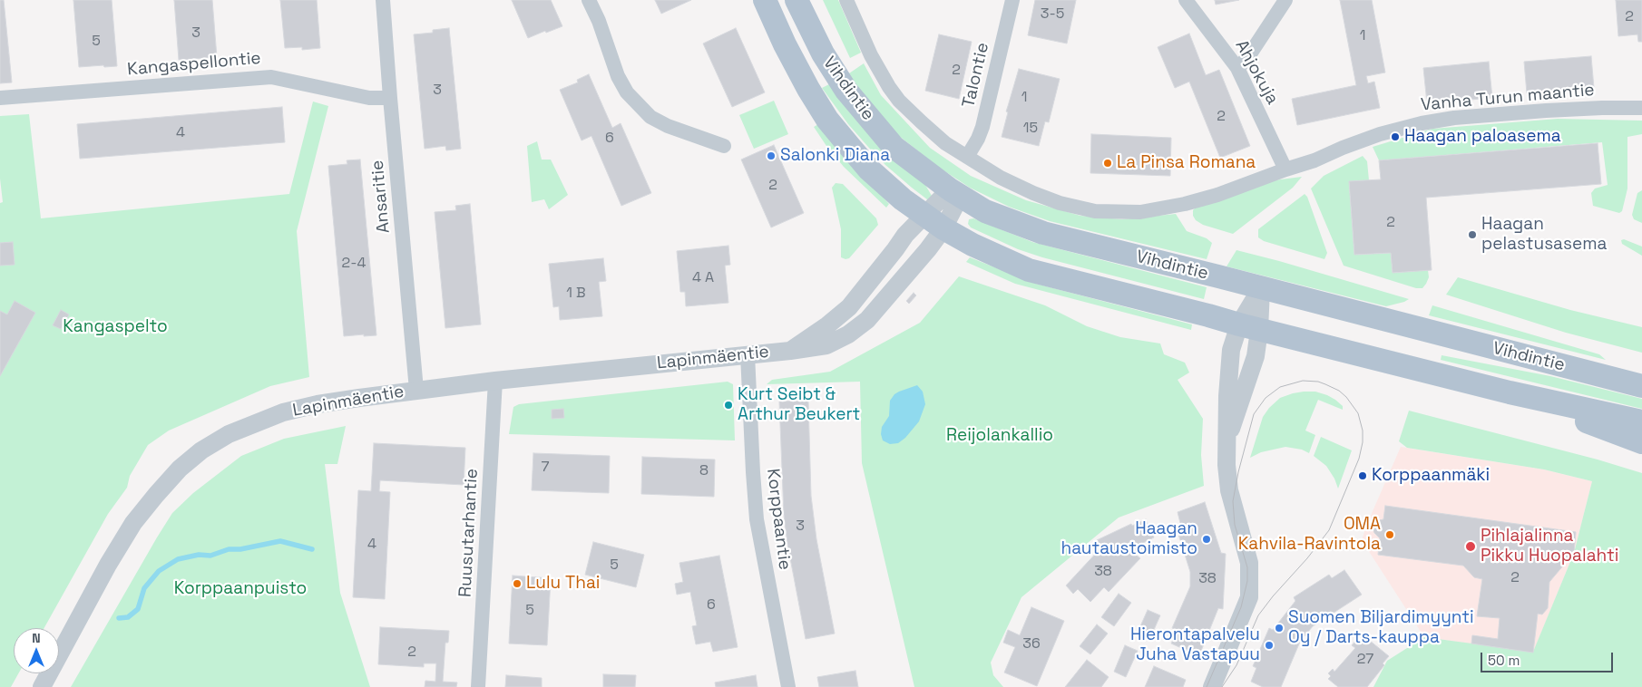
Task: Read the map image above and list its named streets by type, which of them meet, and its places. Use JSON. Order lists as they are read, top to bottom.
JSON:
{
  "streets": {
    "main road": ["Vihdintie"],
    "street": [
      "Kangaspellontie",
      "Ahjokuja",
      "Talontie",
      "Vanha Turun maantie",
      "Ansaritie",
      "Lapinmäentie",
      "Korppaantie",
      "Ruusutarhantie"
    ]
  },
  "crossings": [
    ["Kangaspellontie", "Ansaritie"],
    ["Ahjokuja", "Vanha Turun maantie"],
    ["Talontie", "Vihdintie"],
    ["Talontie", "Vanha Turun maantie"],
    ["Vihdintie", "Vanha Turun maantie"],
    ["Vihdintie", "Lapinmäentie"],
    ["Ansaritie", "Lapinmäentie"],
    ["Lapinmäentie", "Korppaantie"],
    ["Lapinmäentie", "Ruusutarhantie"]
  ],
  "parks": ["Kangaspelto", "Reijolankallio", "Korppaanpuisto"],
  "places": [
    "Haagan paloasema",
    "Salonki Diana",
    "La Pinsa Romana",
    "Haagan pelastusasema",
    "Kurt Seibt & Arthur Beukert",
    "Korppaanmäki",
    "OMA Kahvila-Ravintola",
    "Haagan hautaustoimisto",
    "Pihlajalinna Pikku Huopalahti",
    "Lulu Thai",
    "Suomen Biljardimyynti Oy / Darts-kauppa",
    "Hierontapalvelu Juha Vastapuu"
  ],
  "house_numbers": [
    "3-5",
    "2",
    "3",
    "1",
    "5",
    "2",
    "3",
    "1",
    "2",
    "15",
    "4",
    "6",
    "2",
    "2",
    "2-4",
    "4 A",
    "1 B",
    "7",
    "8",
    "3",
    "4",
    "5",
    "38",
    "2",
    "38",
    "6",
    "5",
    "36",
    "2",
    "27"
  ],
  "scale_bar": "50 m",
  "north": "top"
}
